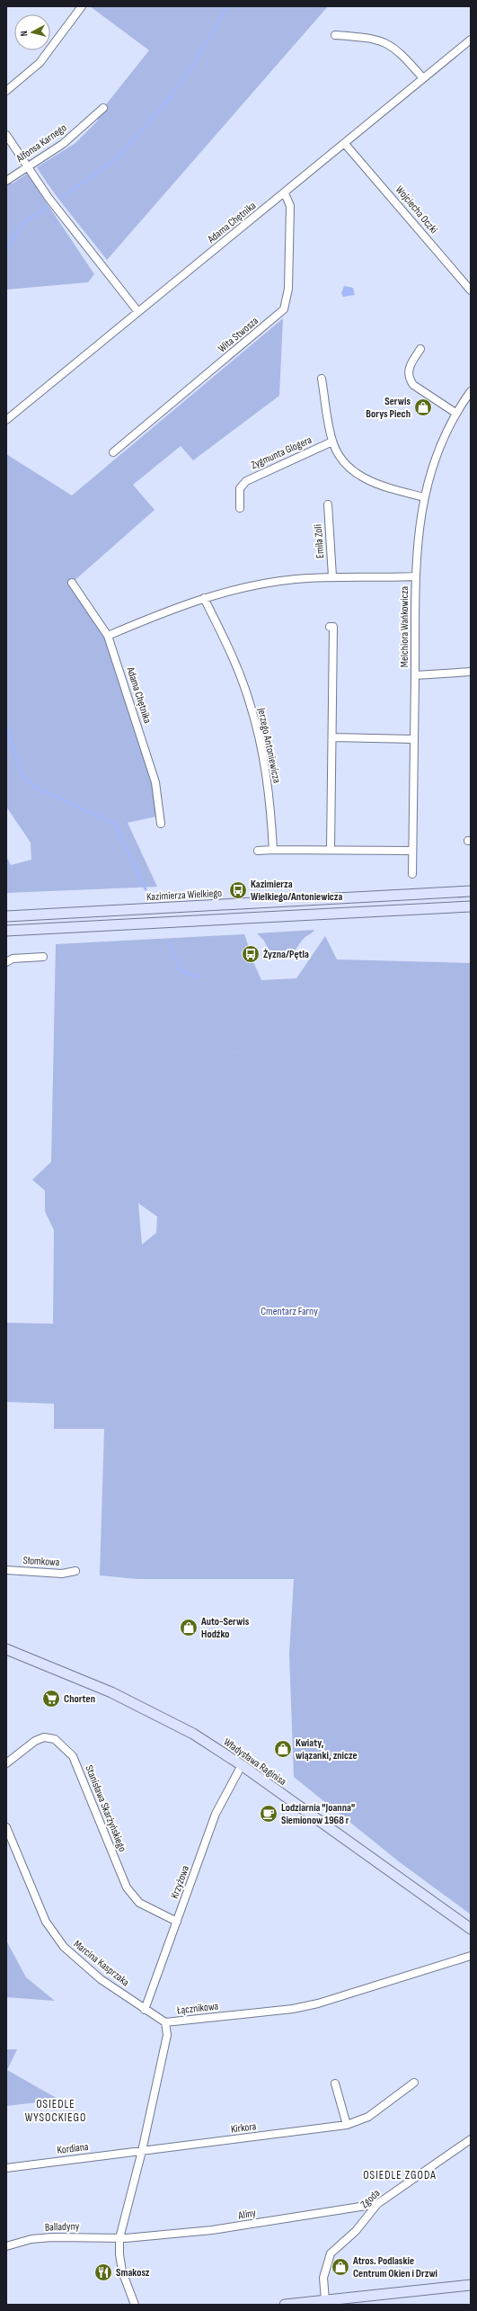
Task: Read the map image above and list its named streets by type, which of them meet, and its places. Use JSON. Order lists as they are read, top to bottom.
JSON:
{
  "streets": {
    "main road": ["Kazimierza Wielkiego", "Władysława Raginisa"],
    "street": [
      "Alfonsa Karnego",
      "Wojciecha Oczki",
      "Adama Chętnika",
      "Wita Stwosza",
      "Zygmunta Glogera",
      "Emila Zoli",
      "Melchiora Wańkowicza",
      "Jerzego Antoniewicza",
      "Słomkowa",
      "Stanisława Skarżyńskiego",
      "Krzyżowa",
      "Marcina Kasprzaka",
      "Łącznikowa",
      "Kirkora",
      "Kordiana",
      "Zgoda",
      "Aliny",
      "Balladyny"
    ]
  },
  "crossings": [
    ["Wojciecha Oczki", "Adama Chętnika"],
    ["Adama Chętnika", "Wita Stwosza"],
    ["Władysława Raginisa", "Krzyżowa"],
    ["Stanisława Skarżyńskiego", "Krzyżowa"],
    ["Krzyżowa", "Marcina Kasprzaka"],
    ["Marcina Kasprzaka", "Łącznikowa"],
    ["Łącznikowa", "Kirkora"],
    ["Łącznikowa", "Kordiana"],
    ["Łącznikowa", "Aliny"],
    ["Łącznikowa", "Balladyny"],
    ["Kirkora", "Kordiana"],
    ["Zgoda", "Aliny"],
    ["Aliny", "Balladyny"]
  ],
  "districts": ["OSIEDLE WYSOCKIEGO", "OSIEDLE ZGODA"],
  "parks": ["Cmentarz Farny"],
  "places": {
    "shop": [
      "Serwis Borys Piech",
      "Auto-Serwis Hodźko",
      "Kwiaty, wiązanki, znicze",
      "Atros. Podlaskie Centrum Okien i Drzwi"
    ],
    "bus stop": ["Kazimierza Wielkiego/Antoniewicza", "Żyzna/Pętla"],
    "supermarket": ["Chorten"],
    "cafe": ["Lodziarnia \"Joanna\" Siemionow 1968 r"],
    "restaurant": ["Smakosz"]
  },
  "north": "left"
}
